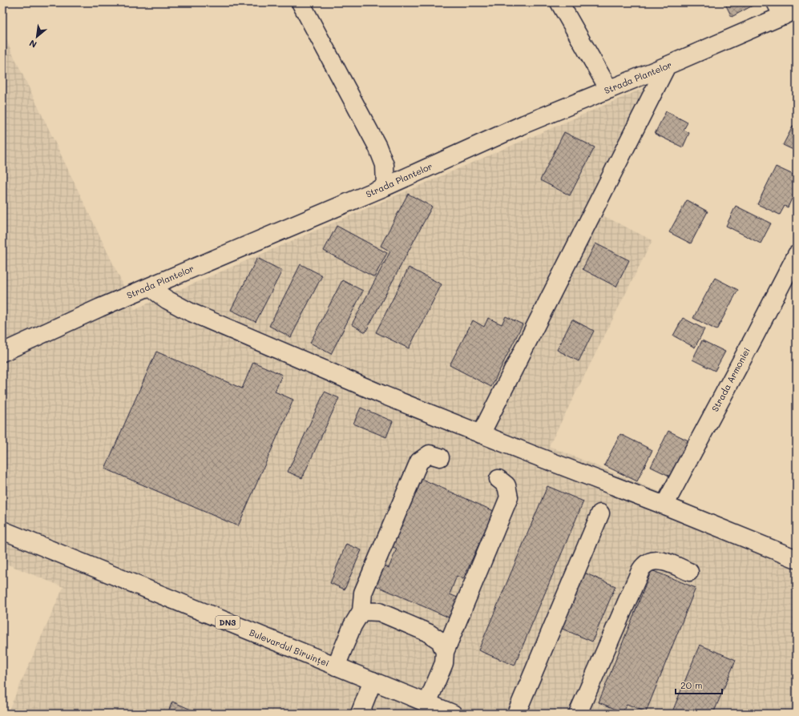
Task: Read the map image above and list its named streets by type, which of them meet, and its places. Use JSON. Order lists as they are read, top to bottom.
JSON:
{
  "streets": {
    "street": [
      "Strada Plantelor",
      "Strada Armoniei",
      "DN3",
      "Bulevardul Biruinței"
    ]
  },
  "scale_bar": "20 m",
  "north": "bottom left"
}
